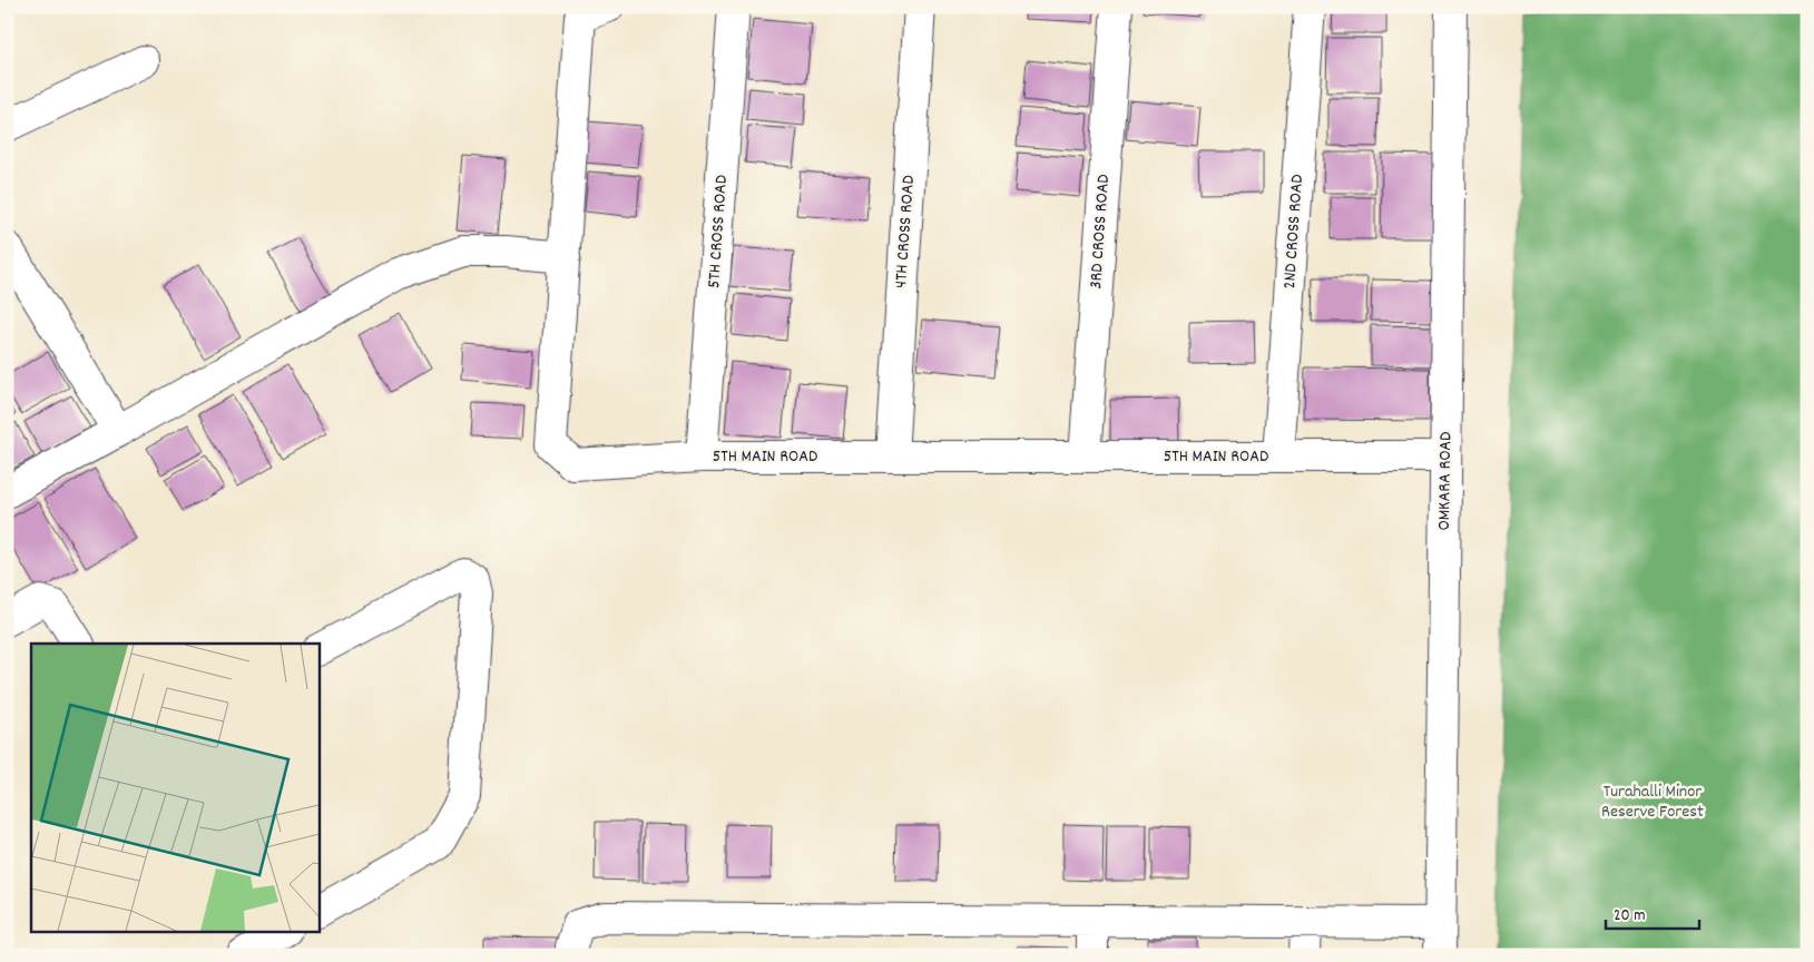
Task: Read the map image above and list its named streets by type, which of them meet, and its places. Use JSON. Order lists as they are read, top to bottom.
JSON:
{
  "streets": {
    "street": [
      "5TH CROSS ROAD",
      "4TH CROSS ROAD",
      "3RD CROSS ROAD",
      "2ND CROSS ROAD",
      "5TH MAIN ROAD",
      "OMKARA ROAD"
    ]
  },
  "crossings": [
    ["5TH CROSS ROAD", "5TH MAIN ROAD"],
    ["4TH CROSS ROAD", "5TH MAIN ROAD"],
    ["3RD CROSS ROAD", "5TH MAIN ROAD"],
    ["2ND CROSS ROAD", "5TH MAIN ROAD"],
    ["5TH MAIN ROAD", "OMKARA ROAD"]
  ],
  "parks": ["Turahalli Minor Reserve Forest"],
  "scale_bar": "20 m"
}
